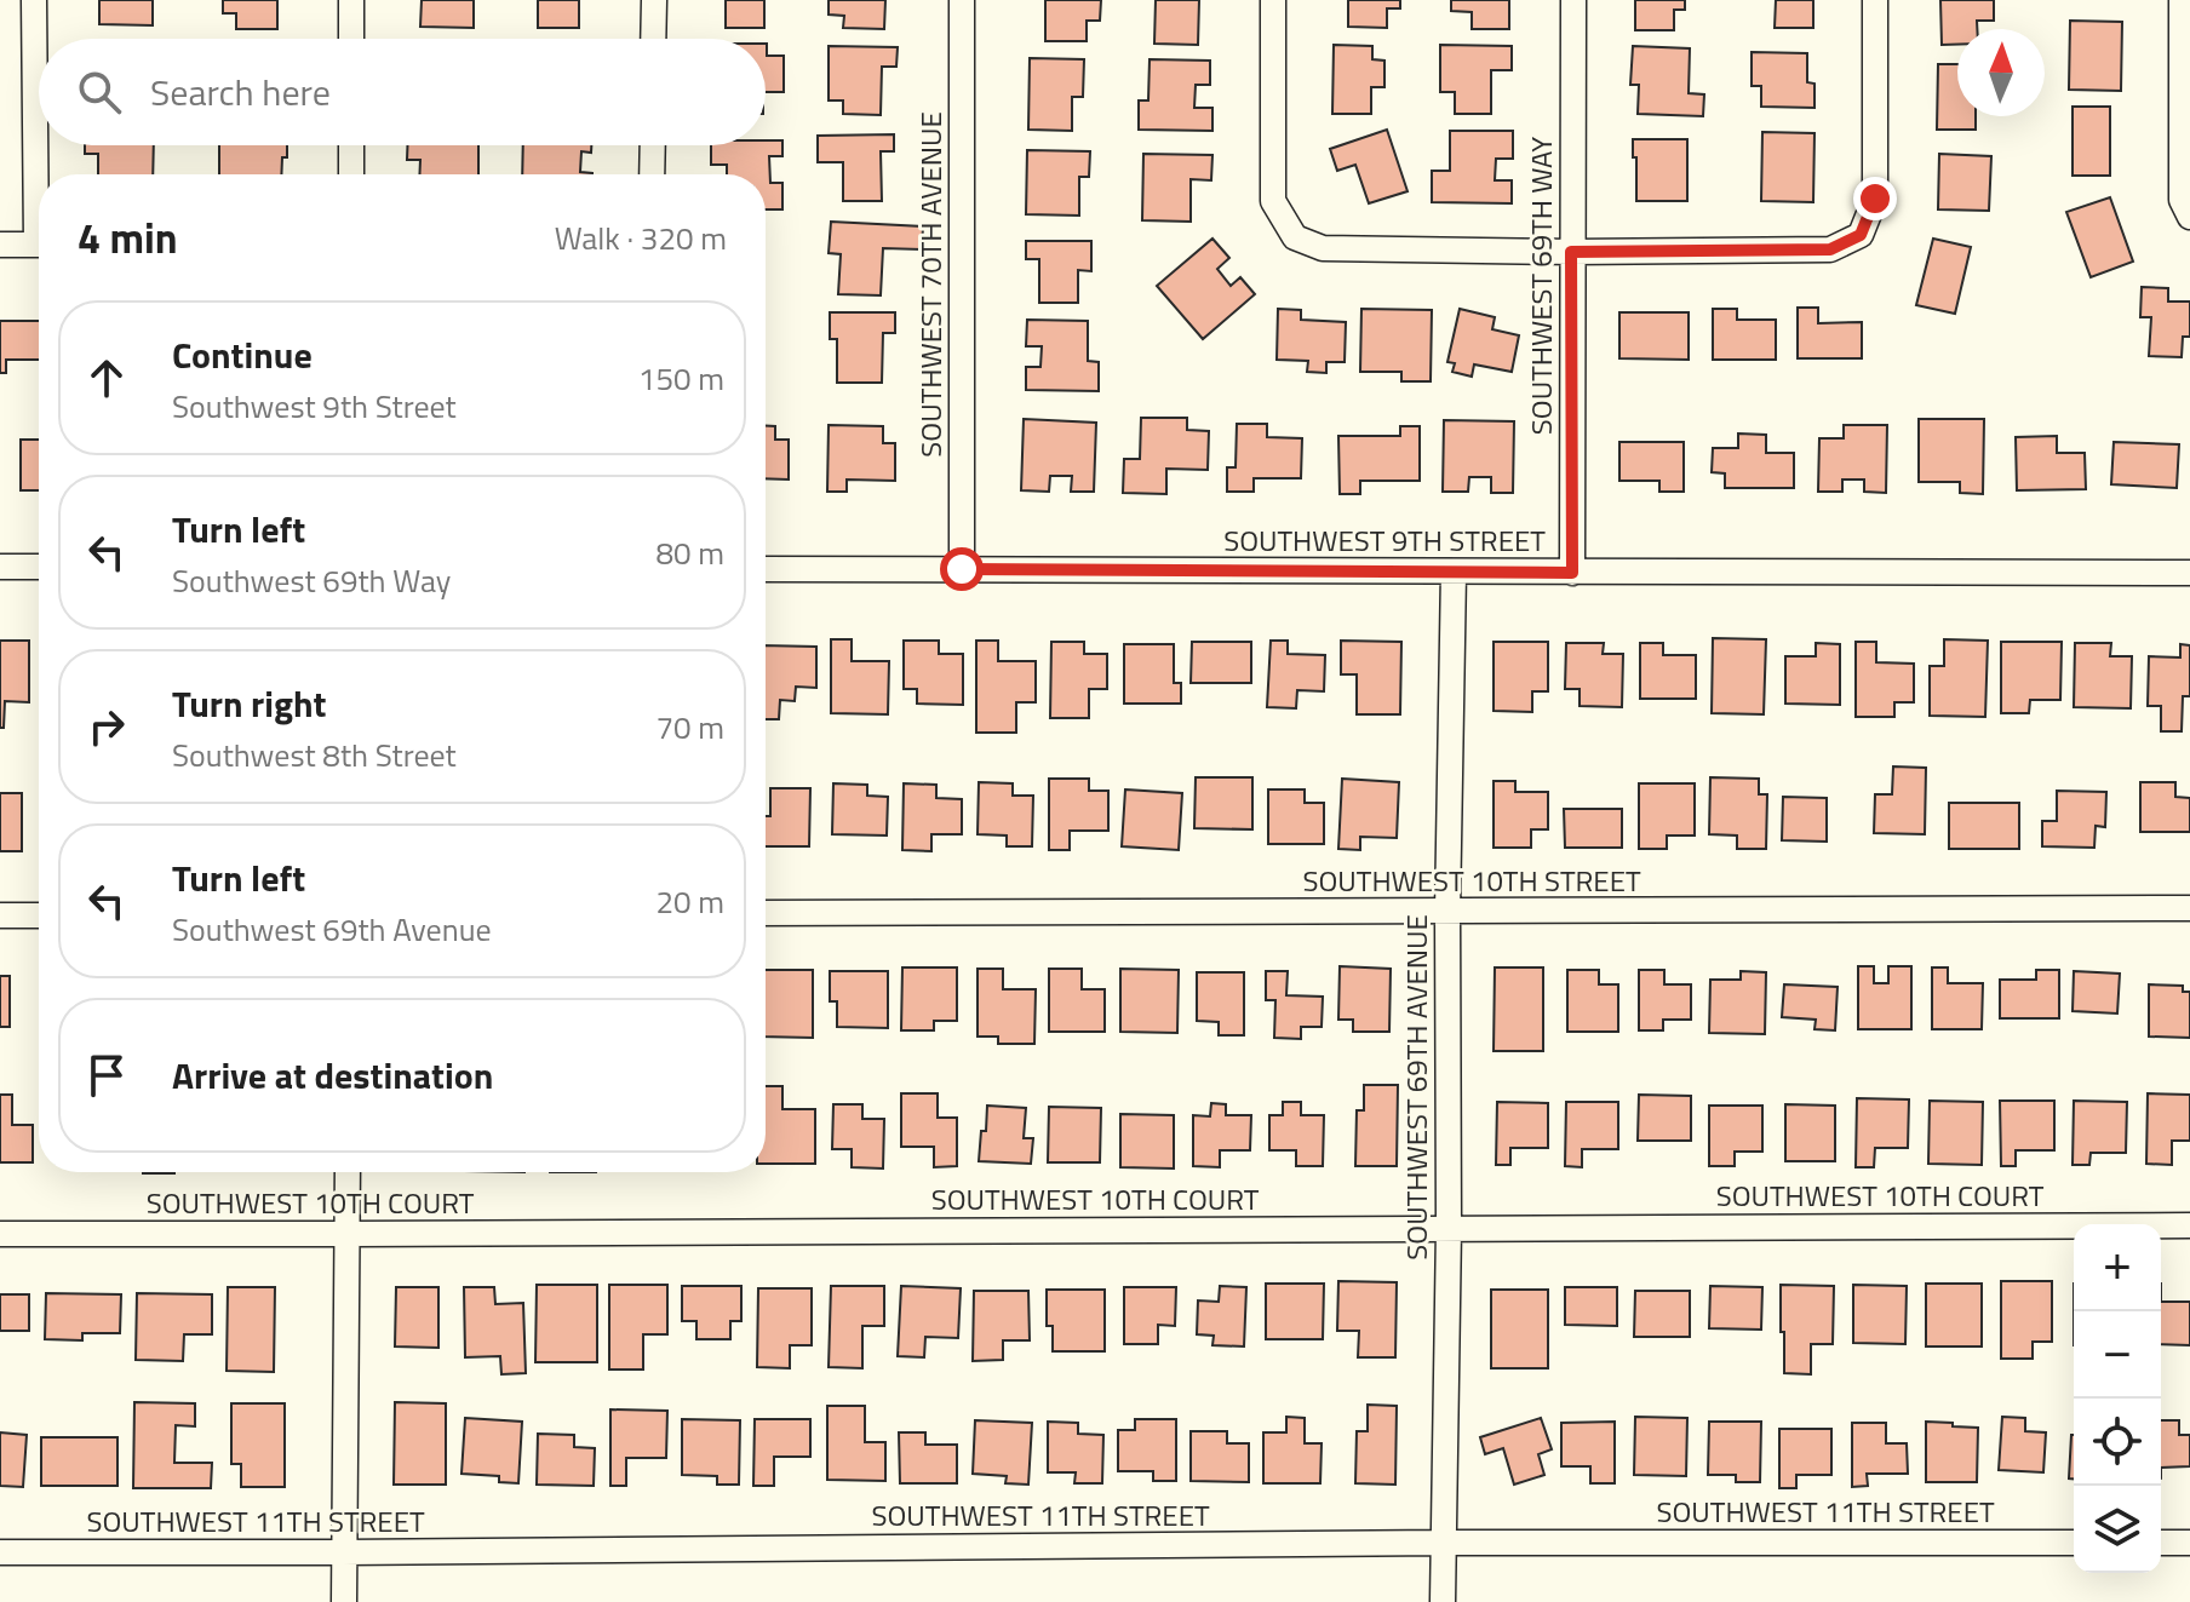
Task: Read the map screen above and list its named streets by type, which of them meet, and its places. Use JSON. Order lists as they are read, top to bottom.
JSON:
{
  "streets": {
    "street": [
      "SOUTHWEST 70TH AVENUE",
      "SOUTHWEST 69TH WAY",
      "SOUTHWEST 9TH STREET",
      "SOUTHWEST 10TH STREET",
      "SOUTHWEST 69TH AVENUE",
      "SOUTHWEST 10TH COURT",
      "SOUTHWEST 11TH STREET"
    ]
  },
  "crossings": [
    ["SOUTHWEST 70TH AVENUE", "SOUTHWEST 9TH STREET"],
    ["SOUTHWEST 69TH WAY", "SOUTHWEST 9TH STREET"],
    ["SOUTHWEST 9TH STREET", "SOUTHWEST 69TH AVENUE"],
    ["SOUTHWEST 10TH STREET", "SOUTHWEST 69TH AVENUE"],
    ["SOUTHWEST 69TH AVENUE", "SOUTHWEST 10TH COURT"],
    ["SOUTHWEST 69TH AVENUE", "SOUTHWEST 11TH STREET"]
  ],
  "north": "top",
  "page": {
    "search": "Search here",
    "heading": ["4 min", "Walk · 320 m"],
    "list": [
      ["Continue", "Southwest 9th Street", "150 m"],
      ["Turn left", "Southwest 69th Way", "80 m"],
      ["Turn right", "Southwest 8th Street", "70 m"],
      ["Turn left", "Southwest 69th Avenue", "20 m"],
      "Arrive at destination"
    ],
    "map_buttons": ["+", "−"]
  }
}
